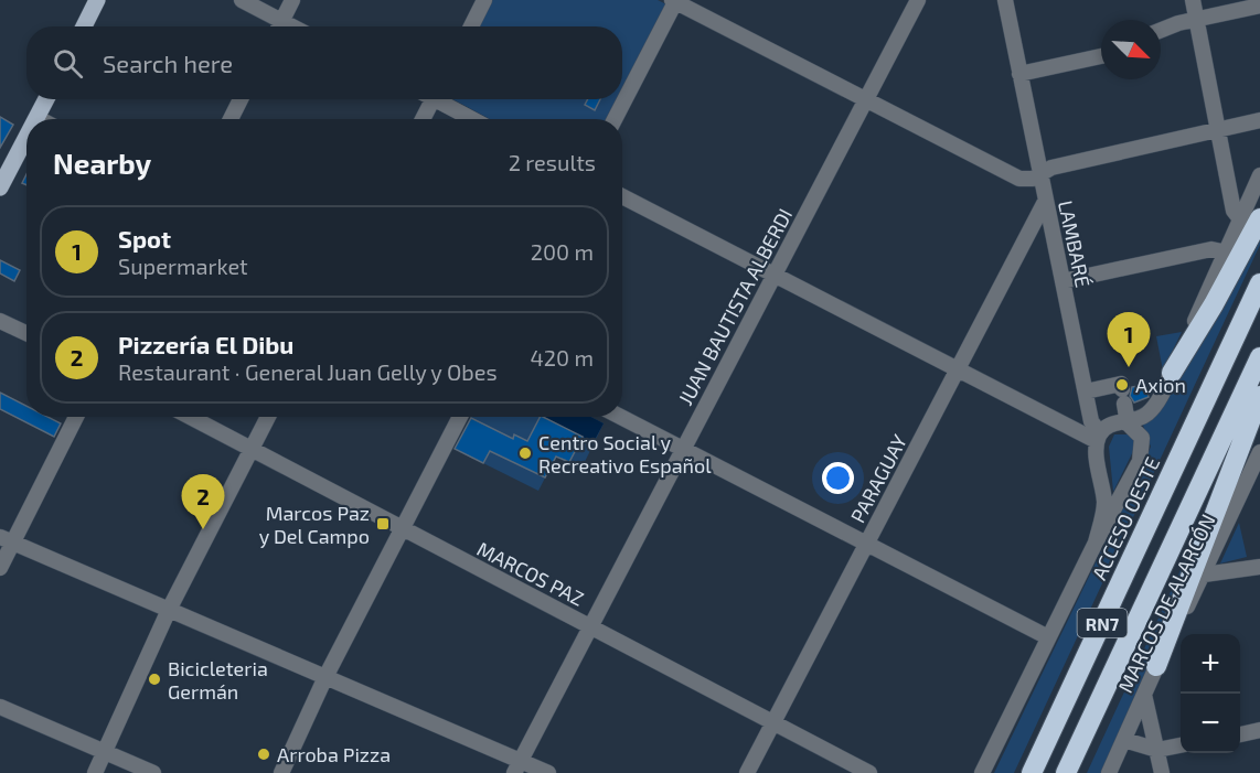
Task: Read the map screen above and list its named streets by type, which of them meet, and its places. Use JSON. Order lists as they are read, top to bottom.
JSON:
{
  "streets": {
    "highway": ["ACCESO OESTE", "RN7"],
    "street": [
      "LAMBARÉ",
      "JUAN BAUTISTA ALBERDI",
      "PARAGUAY",
      "MARCOS PAZ",
      "MARCOS DE ALARCÓN"
    ]
  },
  "crossings": [
    ["LAMBARÉ", "PARAGUAY"],
    ["JUAN BAUTISTA ALBERDI", "MARCOS PAZ"],
    ["PARAGUAY", "MARCOS PAZ"]
  ],
  "places": {
    "other": [
      "Axion",
      "Centro Social y Recreativo Español",
      "Bicicleteria Germán",
      "Arroba Pizza"
    ],
    "transit": ["Marcos Paz y Del Campo"]
  },
  "north": "bottom right",
  "page": {
    "search": "Search here",
    "heading": ["Nearby", "2 results"],
    "list": [
      {
        "mark": "1",
        "name": "Spot",
        "note": "Supermarket",
        "value": "200 m"
      },
      {
        "mark": "2",
        "name": "Pizzería El Dibu",
        "note": "Restaurant · General Juan Gelly y Obes",
        "value": "420 m"
      }
    ],
    "pins": ["1", "2"],
    "map_buttons": ["+", "−"]
  }
}
